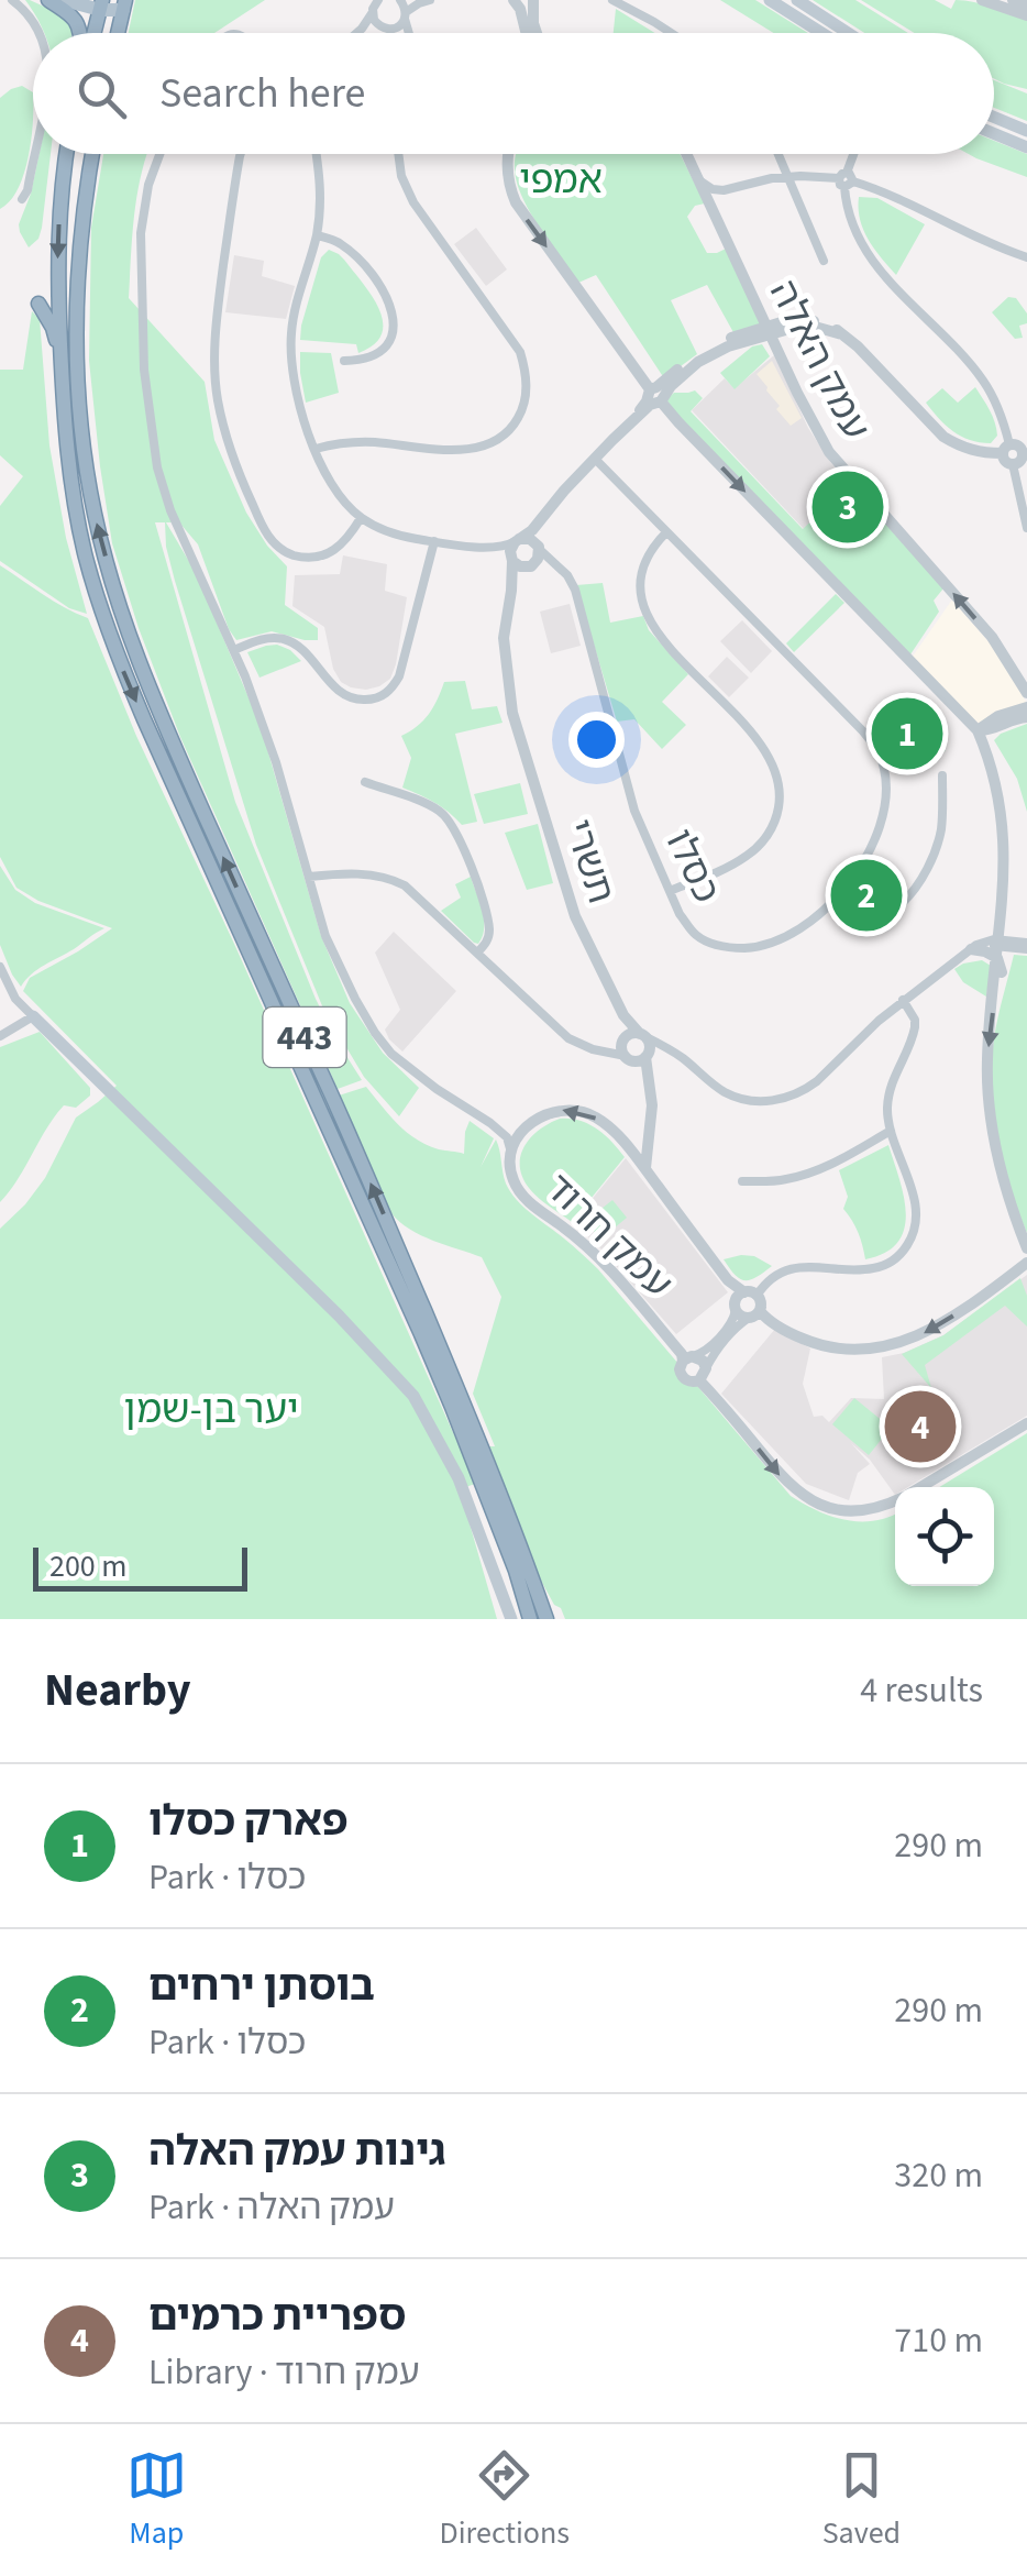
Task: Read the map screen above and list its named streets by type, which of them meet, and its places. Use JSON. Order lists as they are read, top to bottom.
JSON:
{
  "streets": {
    "highway": ["443"],
    "street": [
      "עמק האלה",
      "תשרי",
      "כסלו",
      "עמק חרוד"
    ]
  },
  "crossings": [
    ["תשרי", "כסלו"]
  ],
  "one_way": ["עמק חרוד"],
  "parks": ["אמפי", "יער בן-שמן"],
  "scale_bar": "200 m",
  "page": {
    "search": "Search here",
    "pins": [
      "3",
      "1",
      "2",
      "4"
    ],
    "scale": "200 m",
    "heading": ["Nearby", "4 results"],
    "list": [
      {
        "mark": "1",
        "name": "פארק כסלו",
        "note": "Park · כסלו",
        "value": "290 m"
      },
      {
        "mark": "2",
        "name": "בוסתן ירחים",
        "note": "Park · כסלו",
        "value": "290 m"
      },
      {
        "mark": "3",
        "name": "גינות עמק האלה",
        "note": "Park · עמק האלה",
        "value": "320 m"
      },
      {
        "mark": "4",
        "name": "ספריית כרמים",
        "note": "Library · עמק חרוד",
        "value": "710 m"
      }
    ],
    "nav": ["Map", "Directions", "Saved"]
  }
}
